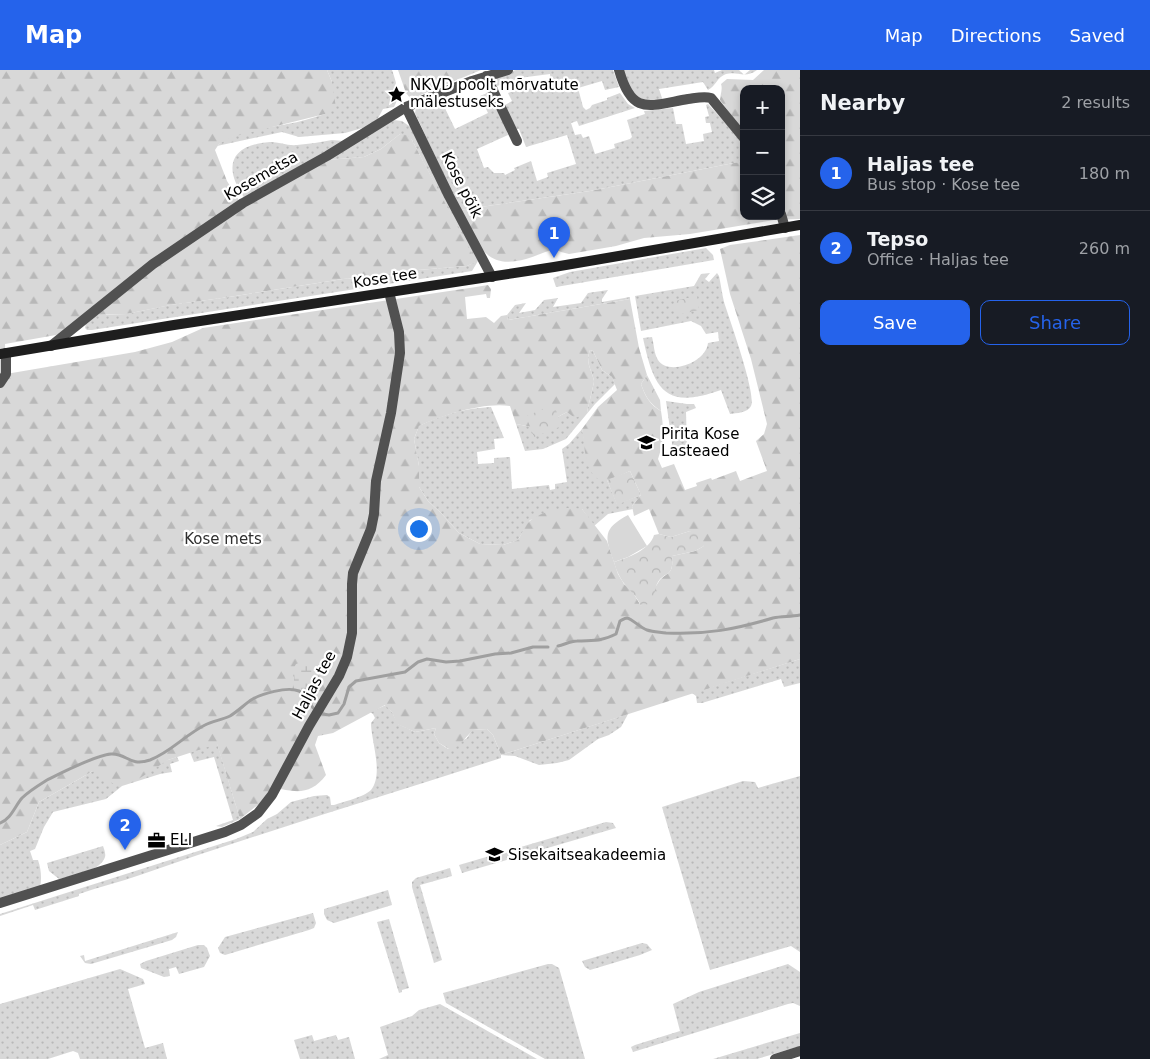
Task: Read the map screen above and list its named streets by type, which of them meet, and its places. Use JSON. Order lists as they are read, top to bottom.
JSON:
{
  "streets": {
    "main road": ["Kose tee"],
    "street": ["Kosemetsa", "Kose põik", "Haljas tee"]
  },
  "crossings": [
    ["Kosemetsa", "Kose põik"],
    ["Kosemetsa", "Kose tee"],
    ["Kose põik", "Kose tee"],
    ["Kose tee", "Haljas tee"]
  ],
  "parks": ["Kose mets"],
  "places": {
    "place": ["NKVD poolt mõrvatute mälestuseks"],
    "school or university": ["Pirita Kose Lasteaed", "Sisekaitseakadeemia"],
    "office": ["ELI"]
  },
  "page": {
    "header": "Map",
    "nav": ["Map", "Directions", "Saved"],
    "heading": ["Nearby", "2 results"],
    "map_buttons": ["+", "−"],
    "list": [
      {
        "mark": "1",
        "name": "Haljas tee",
        "note": "Bus stop · Kose tee",
        "value": "180 m"
      },
      {
        "mark": "2",
        "name": "Tepso",
        "note": "Office · Haljas tee",
        "value": "260 m"
      }
    ],
    "pins": ["1", "2"],
    "buttons": ["Save", "Share"]
  }
}
